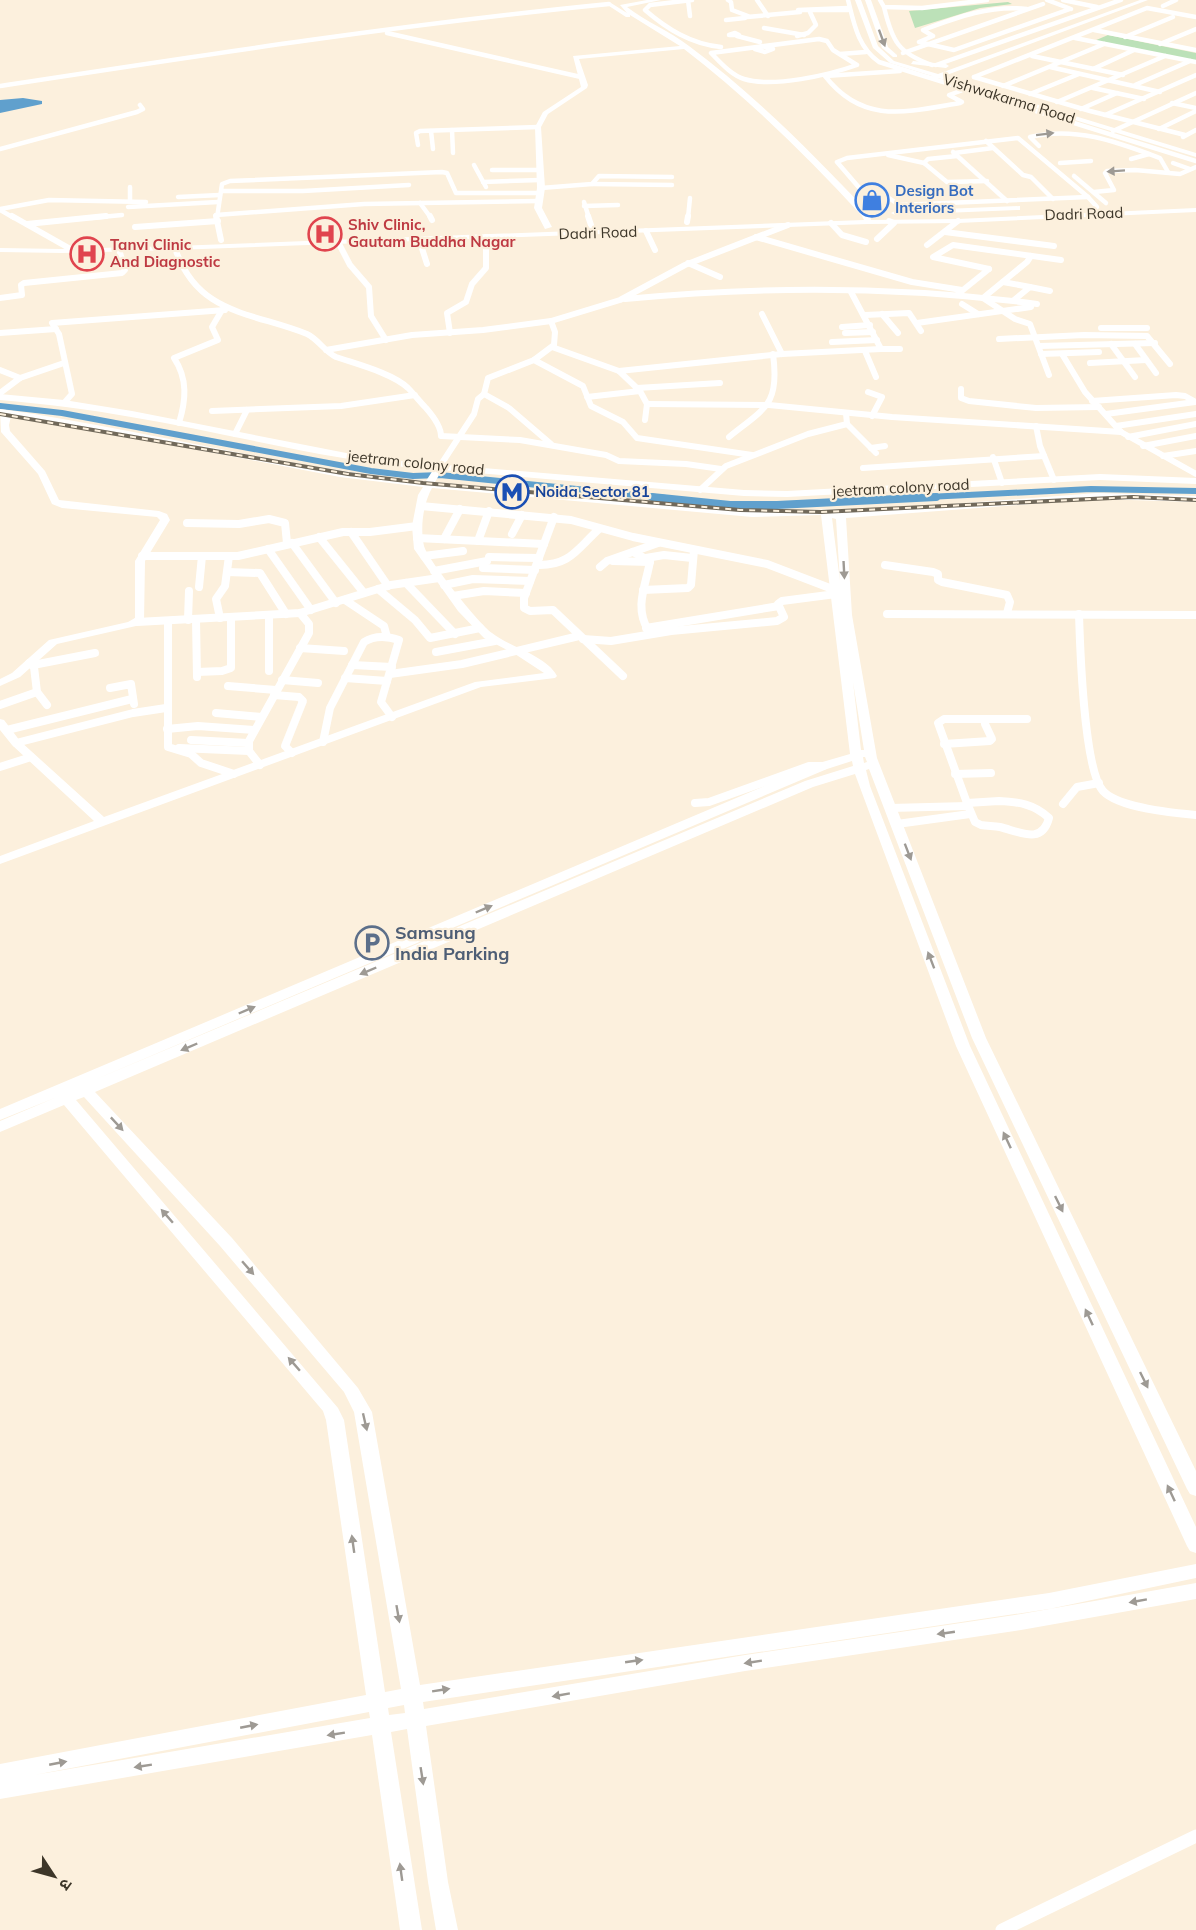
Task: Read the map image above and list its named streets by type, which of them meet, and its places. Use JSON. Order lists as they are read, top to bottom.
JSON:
{
  "streets": {
    "street": ["Vishwakarma Road", "Dadri Road", "jeetram colony road"]
  },
  "places": {
    "shop": ["Design Bot Interiors"],
    "hospital": ["Shiv Clinic, Gautam Buddha Nagar", "Tanvi Clinic And Diagnostic"],
    "metro station": ["Noida Sector 81"],
    "parking": ["Samsung India Parking"]
  },
  "north": "bottom right"
}
